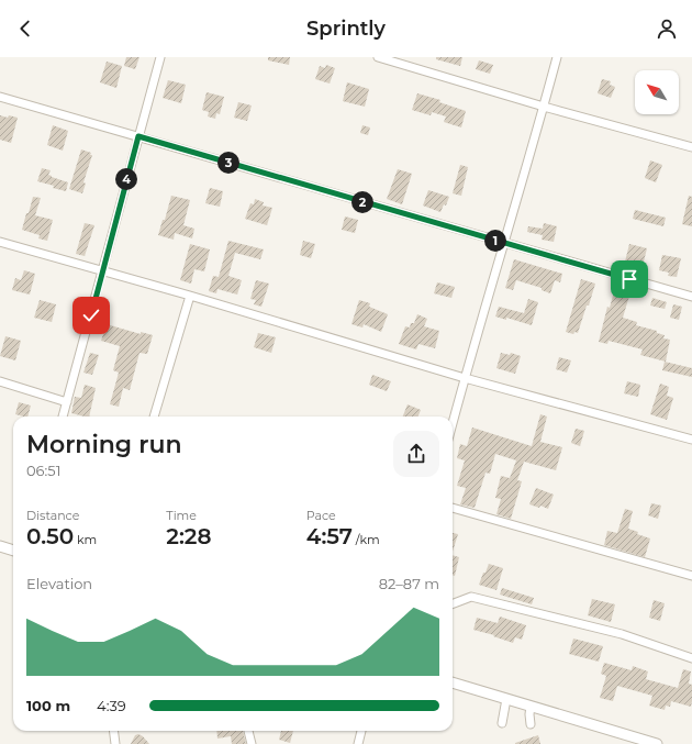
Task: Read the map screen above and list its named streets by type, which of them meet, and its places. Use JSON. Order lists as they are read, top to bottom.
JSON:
{
  "north": "top left",
  "page": {
    "header": "Sprintly",
    "pins": [
      "3",
      "4",
      "2",
      "1"
    ],
    "heading": ["Morning run", "06:51"],
    "stats": [
      ["Distance", "0.50 km"],
      ["Time", "2:28"],
      ["Pace", "4:57 /km"]
    ],
    "chart": ["Elevation", "82–87 m"],
    "list": [
      {
        "name": "100 m",
        "note": "4:39"
      }
    ]
  }
}
